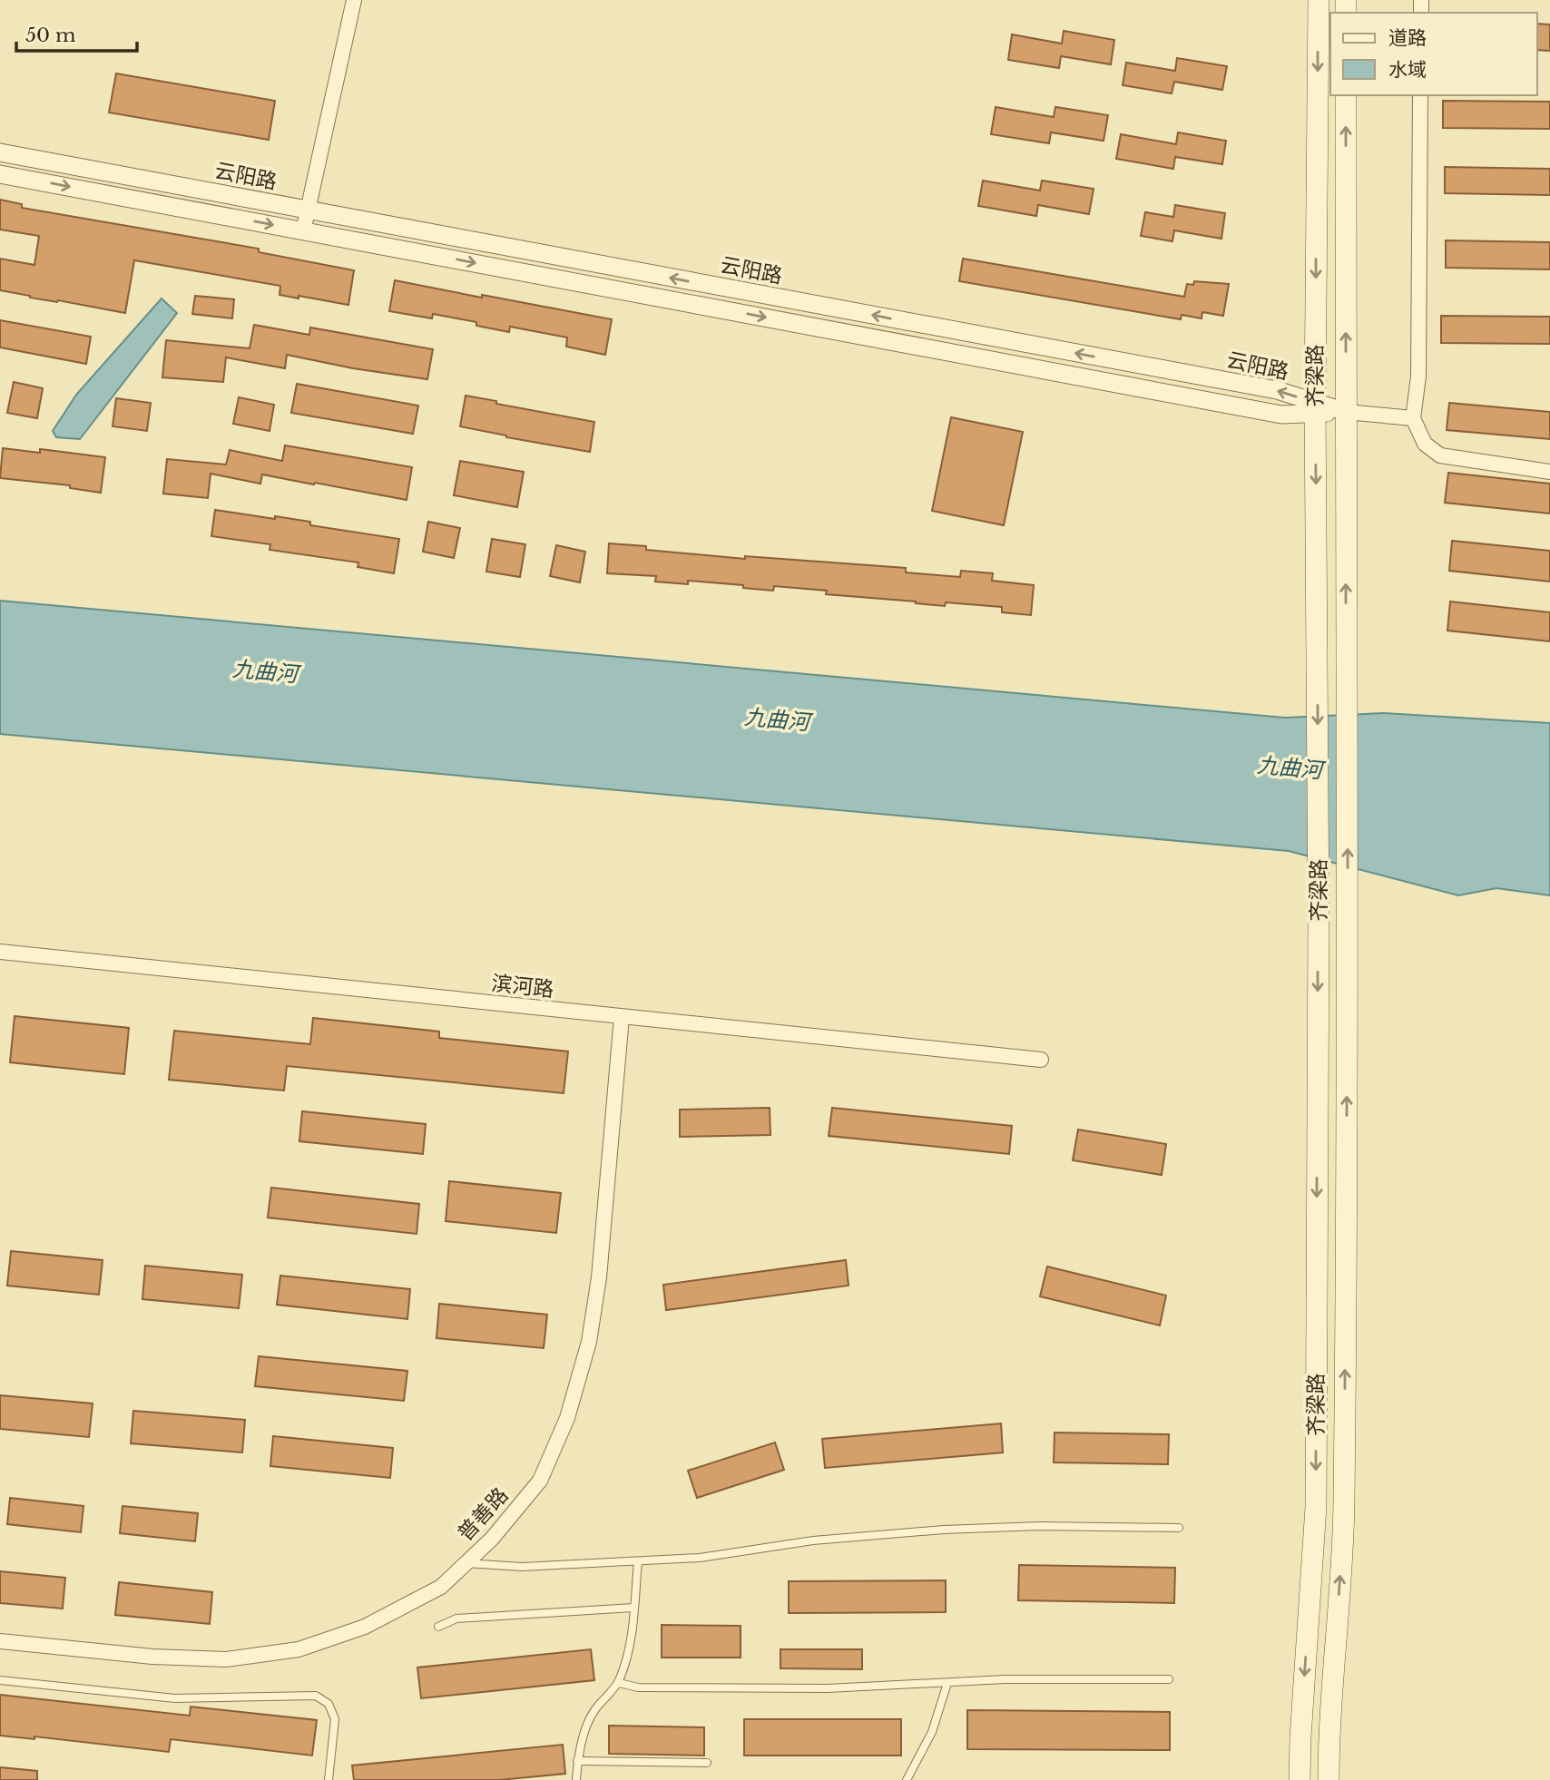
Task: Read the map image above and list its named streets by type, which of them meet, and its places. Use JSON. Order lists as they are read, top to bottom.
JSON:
{
  "streets": {
    "main road": ["齐梁路"],
    "street": ["云阳路", "滨河路", "普善路"]
  },
  "crossings": [
    ["云阳路", "齐梁路"],
    ["滨河路", "普善路"]
  ],
  "water": ["九曲河"],
  "legend": ["道路", "水域"],
  "scale_bar": "50 m"
}
